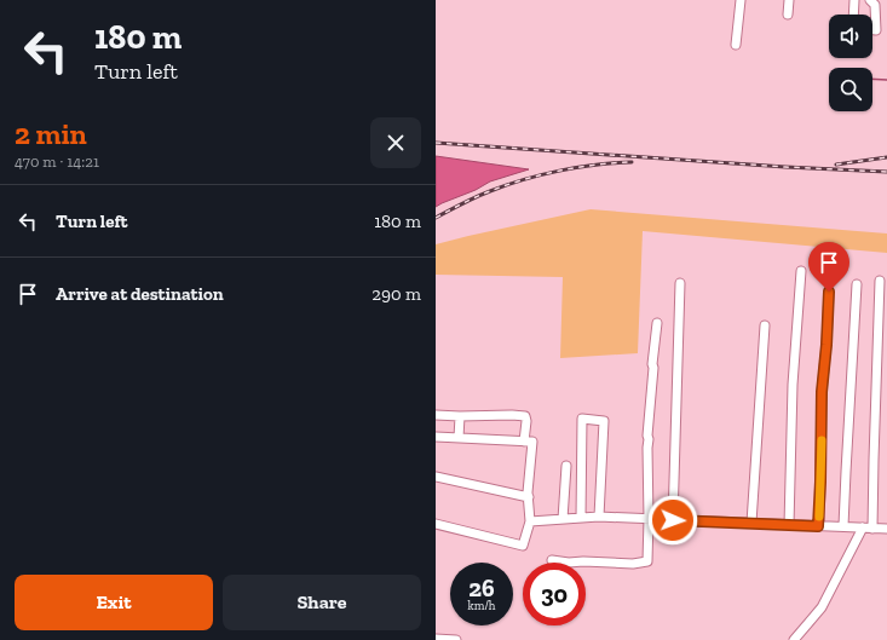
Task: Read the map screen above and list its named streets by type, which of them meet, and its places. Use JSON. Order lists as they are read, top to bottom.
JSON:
{
  "page": {
    "turn": ["180 m", "Turn left"],
    "heading": ["2 min", "470 m · 14:21"],
    "list": [
      {
        "name": "Turn left",
        "value": "180 m"
      },
      {
        "name": "Arrive at destination",
        "value": "290 m"
      }
    ],
    "speed": "26 km/h",
    "limit": "30",
    "buttons": ["Exit", "Share"]
  }
}
